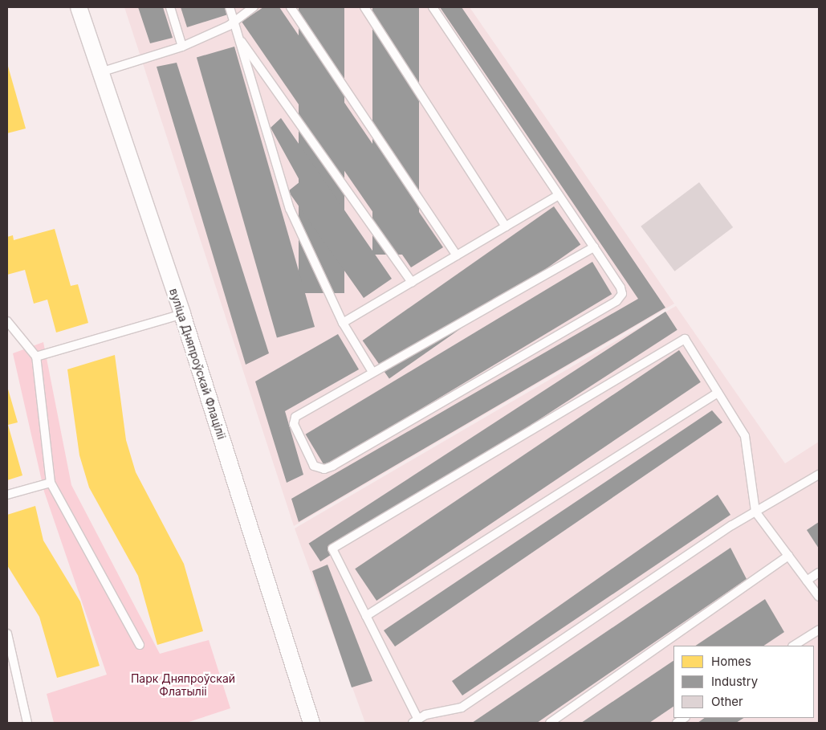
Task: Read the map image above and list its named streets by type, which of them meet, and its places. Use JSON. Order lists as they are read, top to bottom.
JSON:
{
  "streets": {
    "street": ["вуліца Дняпроўскай Флаціліі"]
  },
  "parks": ["Парк Дняпроўскай Флатыліі"],
  "legend": ["Homes", "Industry", "Other"]
}
